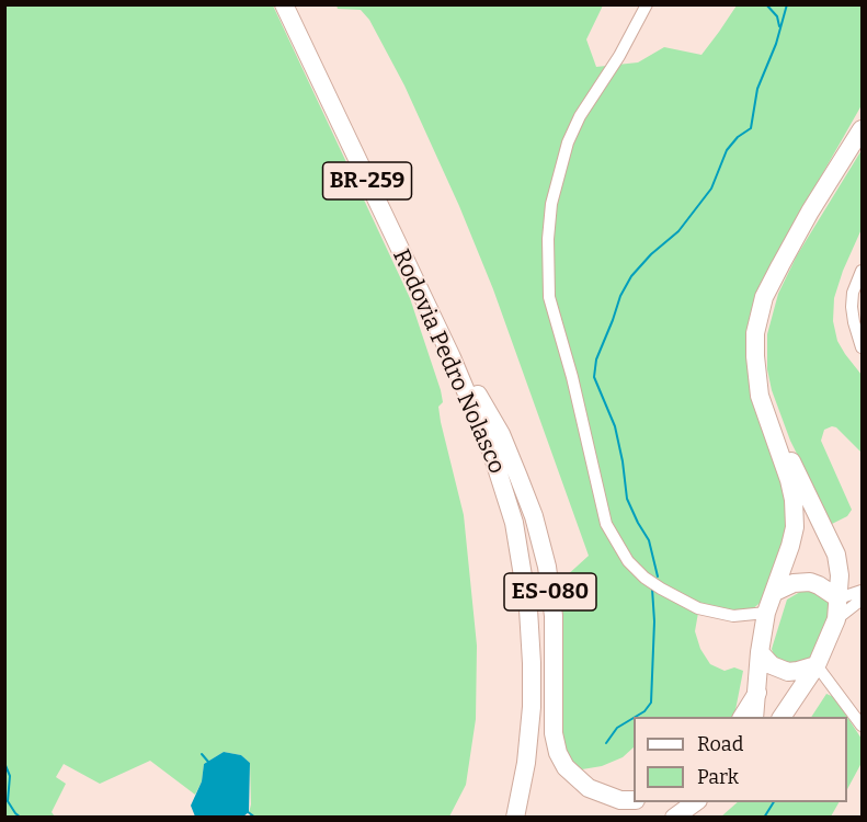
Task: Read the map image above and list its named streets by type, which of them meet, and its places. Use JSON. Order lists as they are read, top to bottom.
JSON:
{
  "streets": {
    "main road": ["BR-259", "Rodovia Pedro Nolasco", "ES-080"]
  },
  "crossings": [
    ["Rodovia Pedro Nolasco", "ES-080"]
  ],
  "legend": ["Road", "Park"]
}
